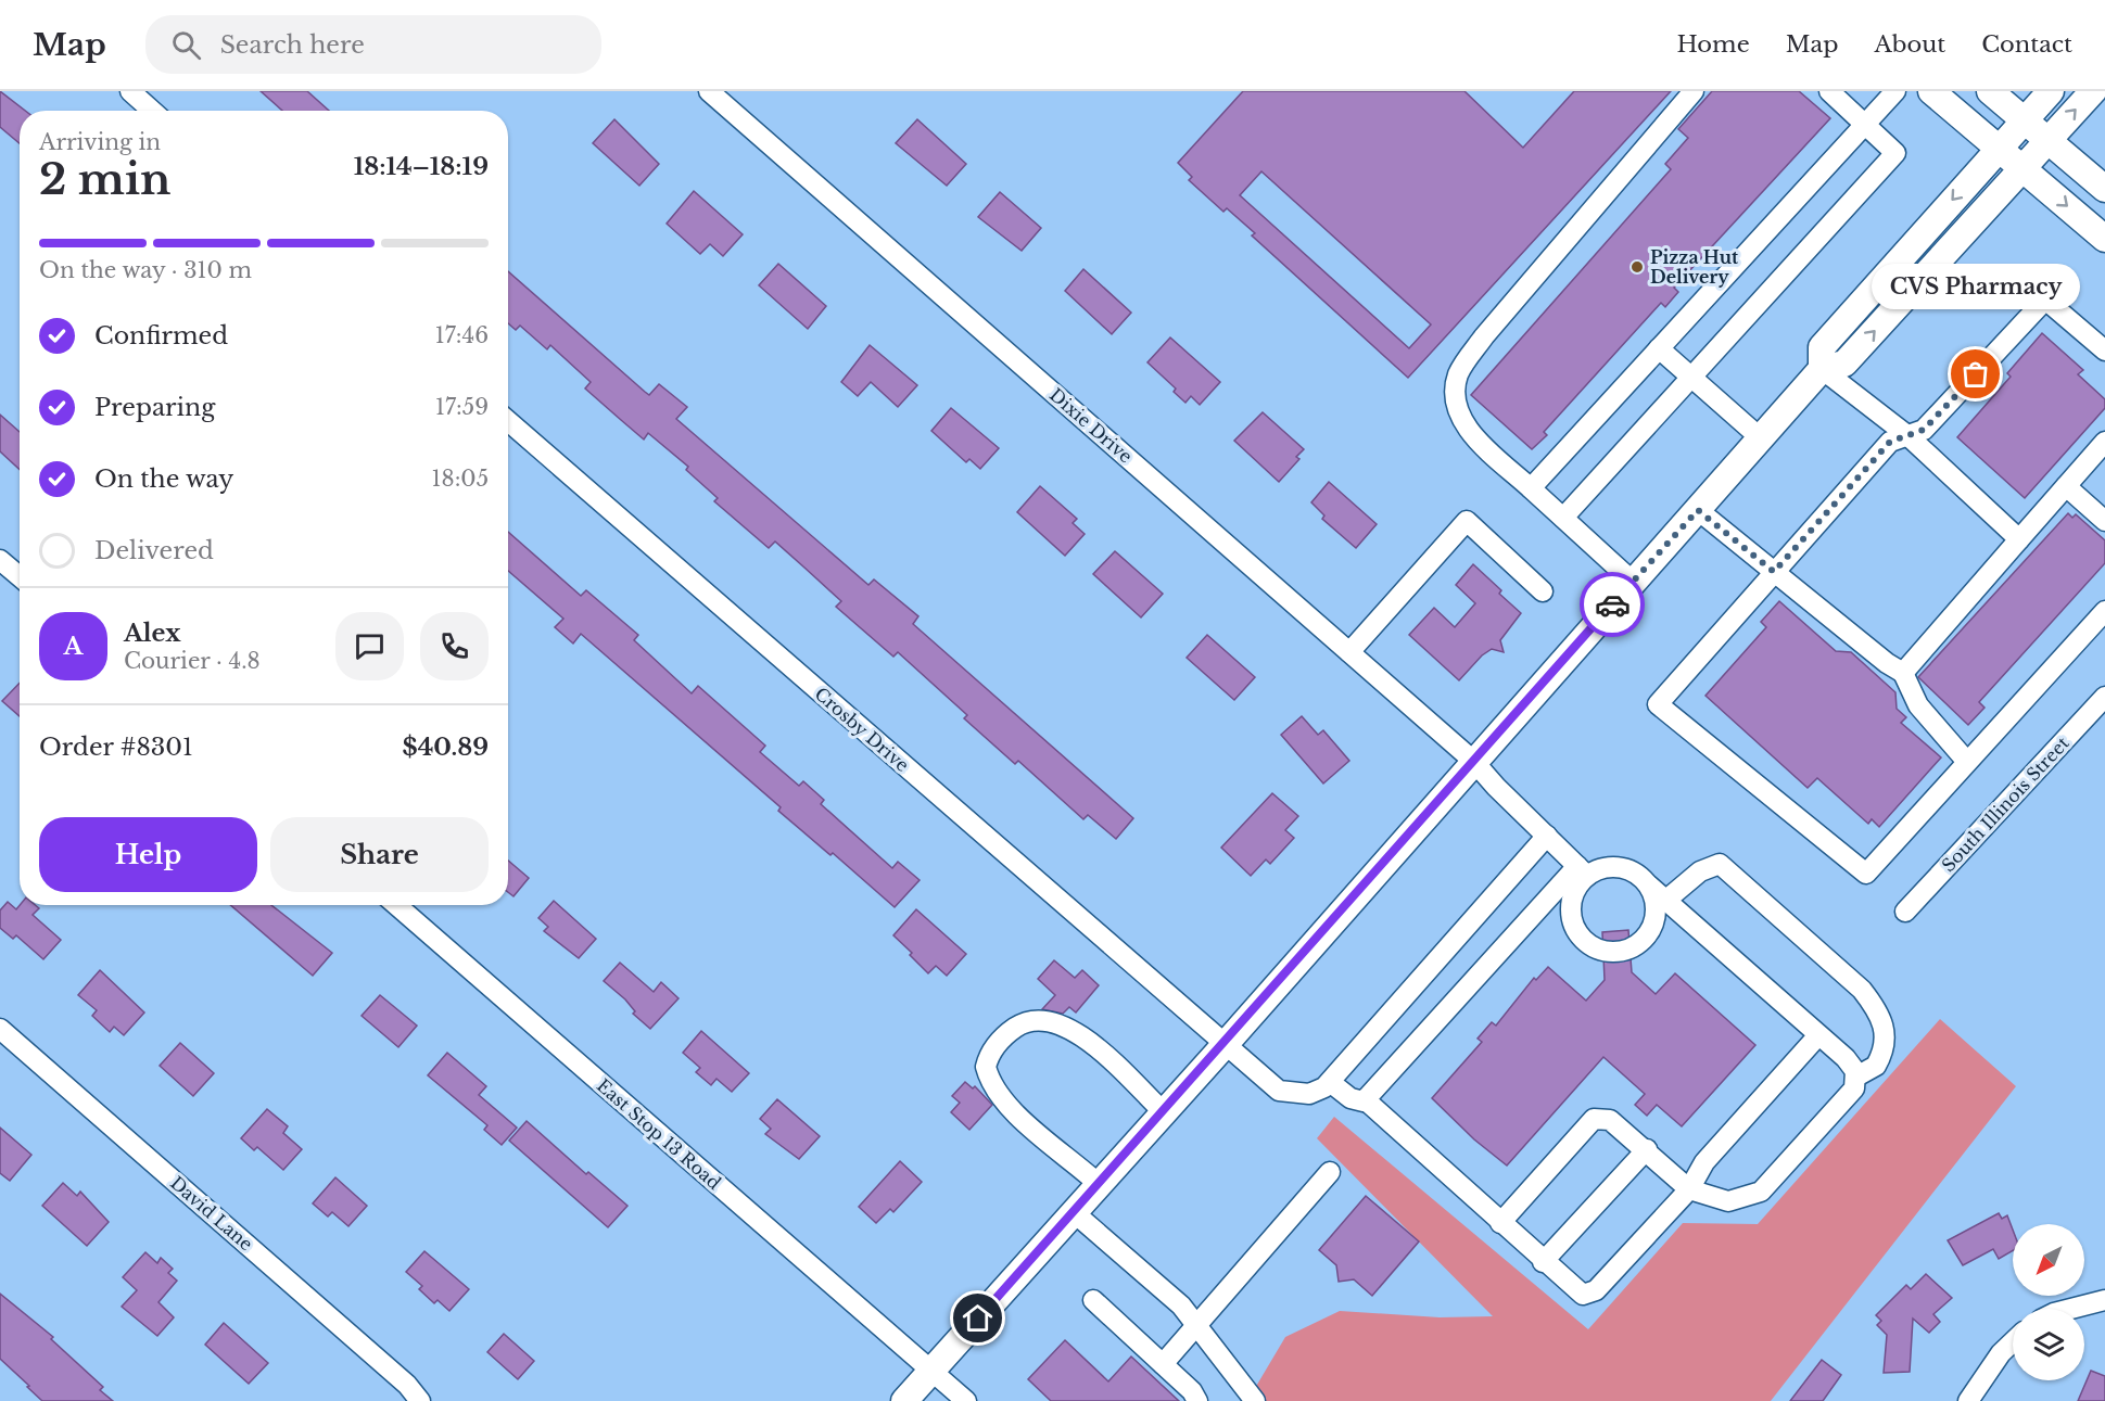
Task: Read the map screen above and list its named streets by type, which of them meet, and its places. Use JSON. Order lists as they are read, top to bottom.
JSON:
{
  "streets": {
    "street": [
      "Dixie Drive",
      "Crosby Drive",
      "South Illinois Street",
      "East Stop 13 Road",
      "David Lane"
    ]
  },
  "places": ["Pizza Hut Delivery", "CVS Pharmacy"],
  "north": "bottom left",
  "page": {
    "header": "Map",
    "search": "Search here",
    "nav": [
      "Home",
      "Map",
      "About",
      "Contact"
    ],
    "heading": ["2 min", "Arriving in", "18:14–18:19"],
    "panel": [
      "Alex",
      "Courier · 4.8",
      "Order #8301",
      "$40.89"
    ],
    "bar": "On the way · 310 m",
    "bubble": "CVS Pharmacy",
    "list": [
      ["Confirmed", "17:46"],
      ["Preparing", "17:59"],
      ["On the way", "18:05"],
      "Delivered"
    ],
    "round": "A",
    "buttons": ["Help", "Share"]
  }
}
